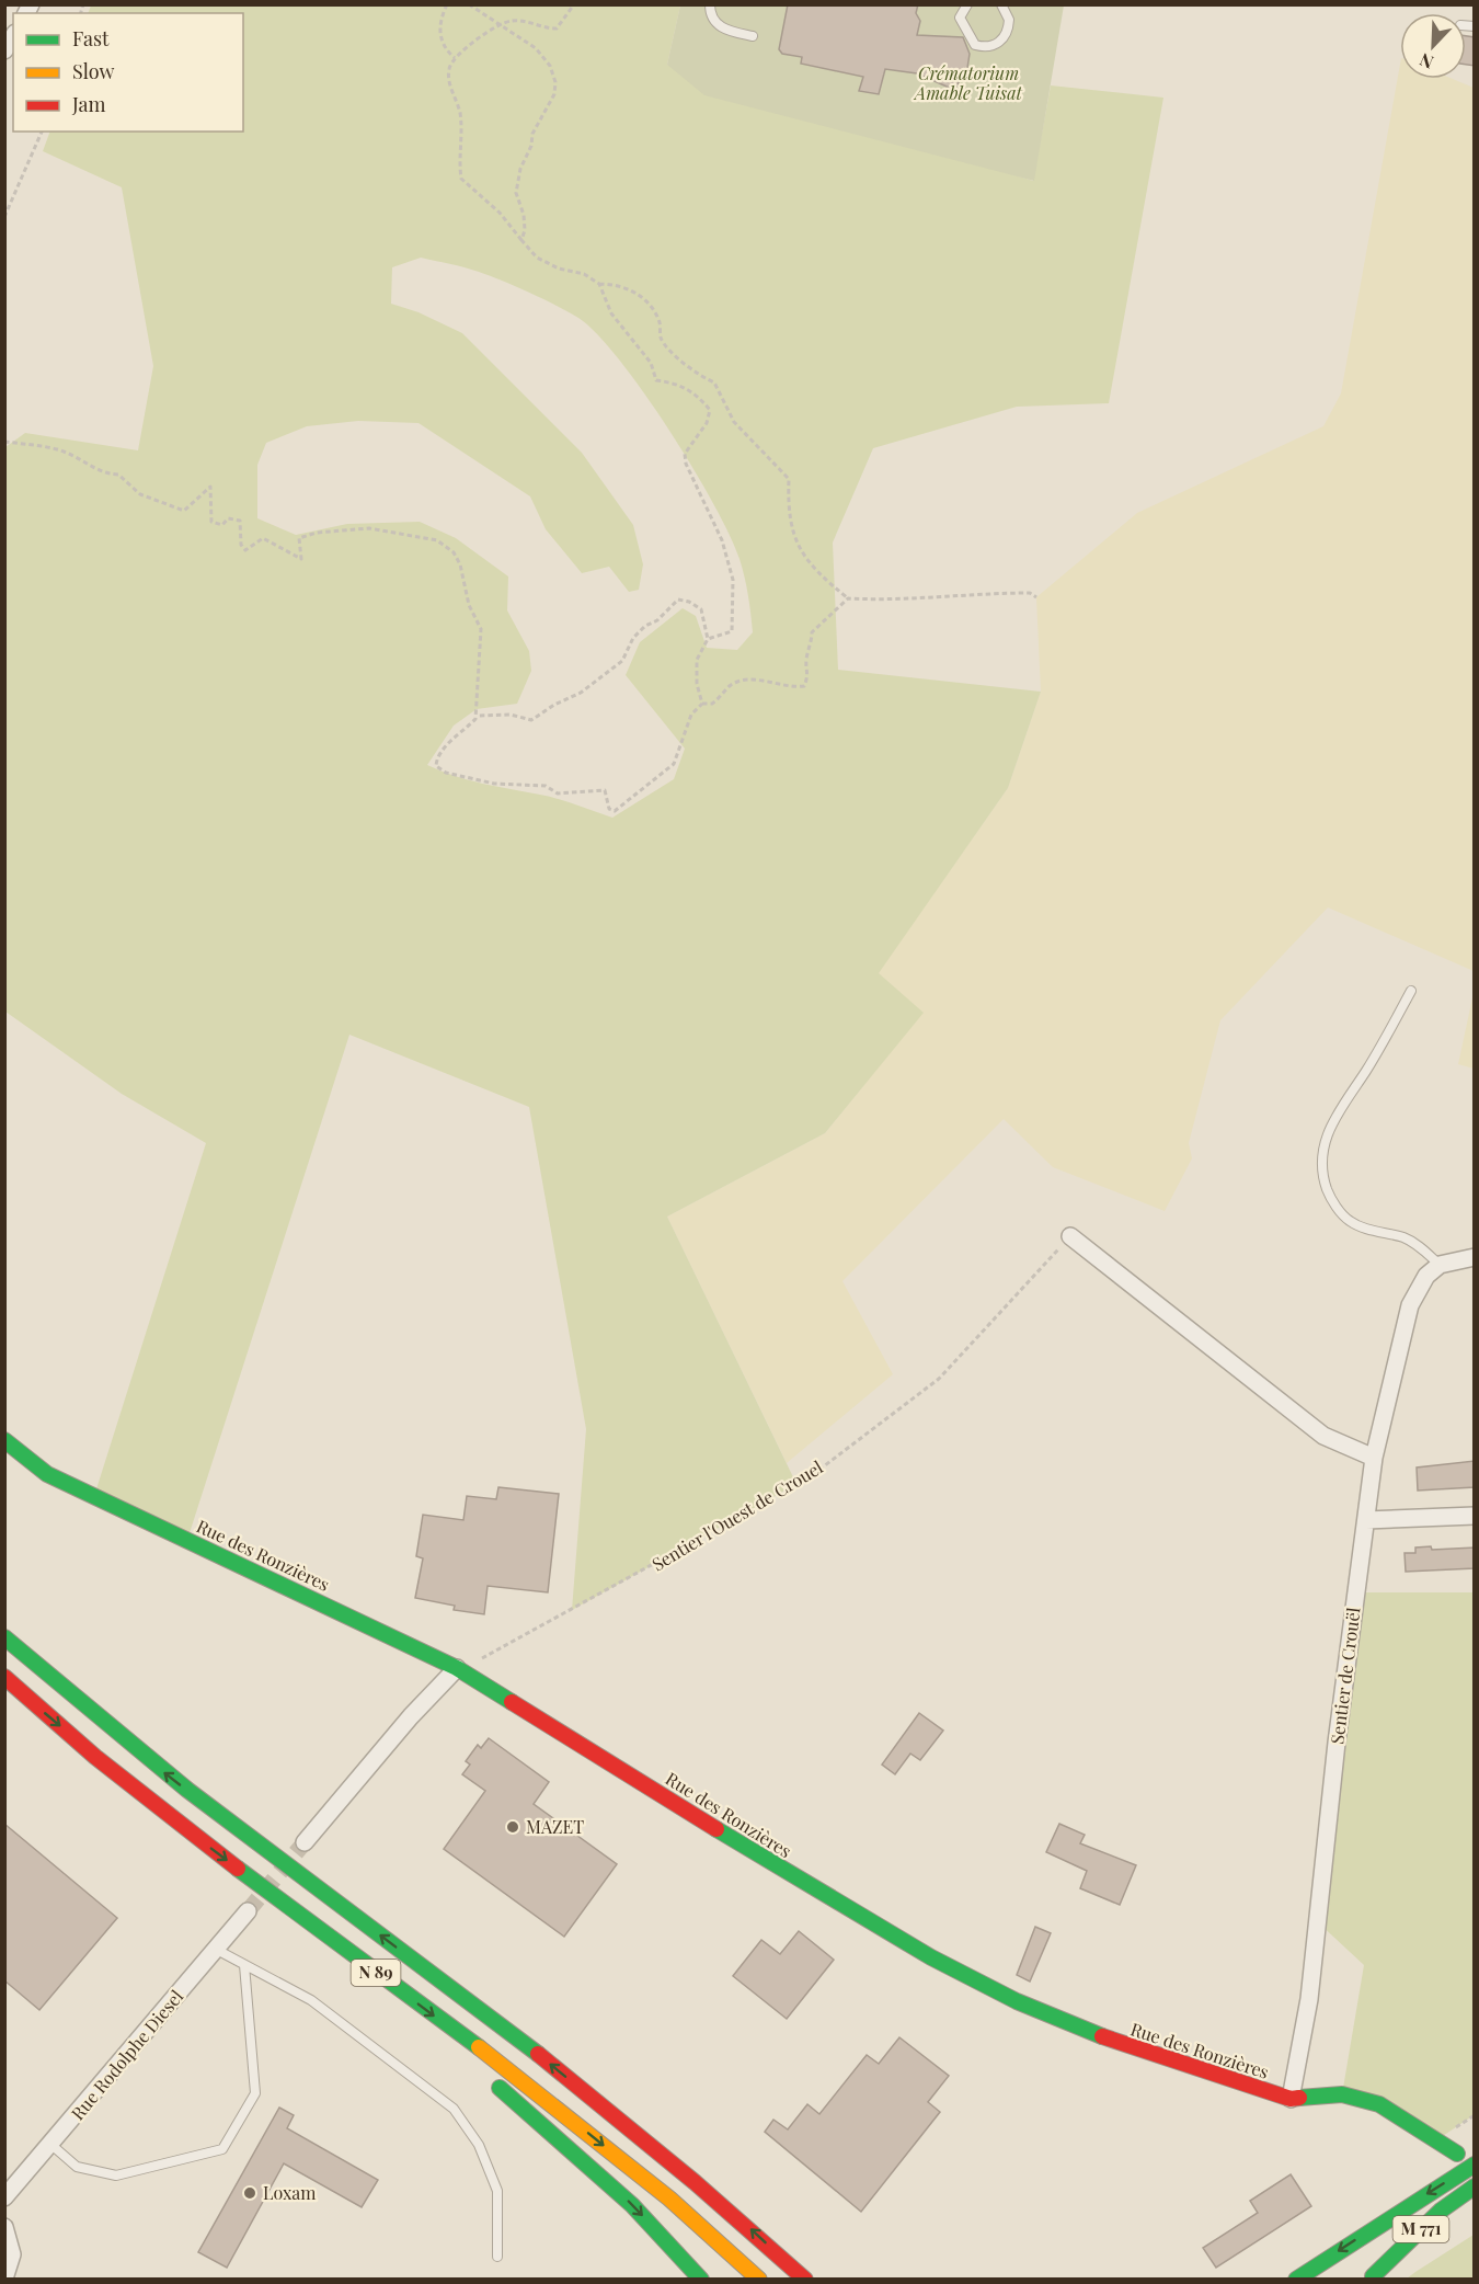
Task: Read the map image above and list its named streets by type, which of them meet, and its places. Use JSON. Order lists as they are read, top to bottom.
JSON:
{
  "streets": {
    "main road": ["Rue des Ronzières", "N 89", "M 771"],
    "street": ["Sentier de Crouël", "Rue Rodolphe Diesel"],
    "path": ["Sentier l'Ouest de Crouel"]
  },
  "crossings": [
    ["Sentier l'Ouest de Crouel", "Rue des Ronzières"],
    ["Rue des Ronzières", "Sentier de Crouël"]
  ],
  "parks": ["Crématorium Amable Tuisat"],
  "places": ["MAZET", "Loxam"],
  "legend": ["Fast", "Slow", "Jam"],
  "north": "bottom left"
}
